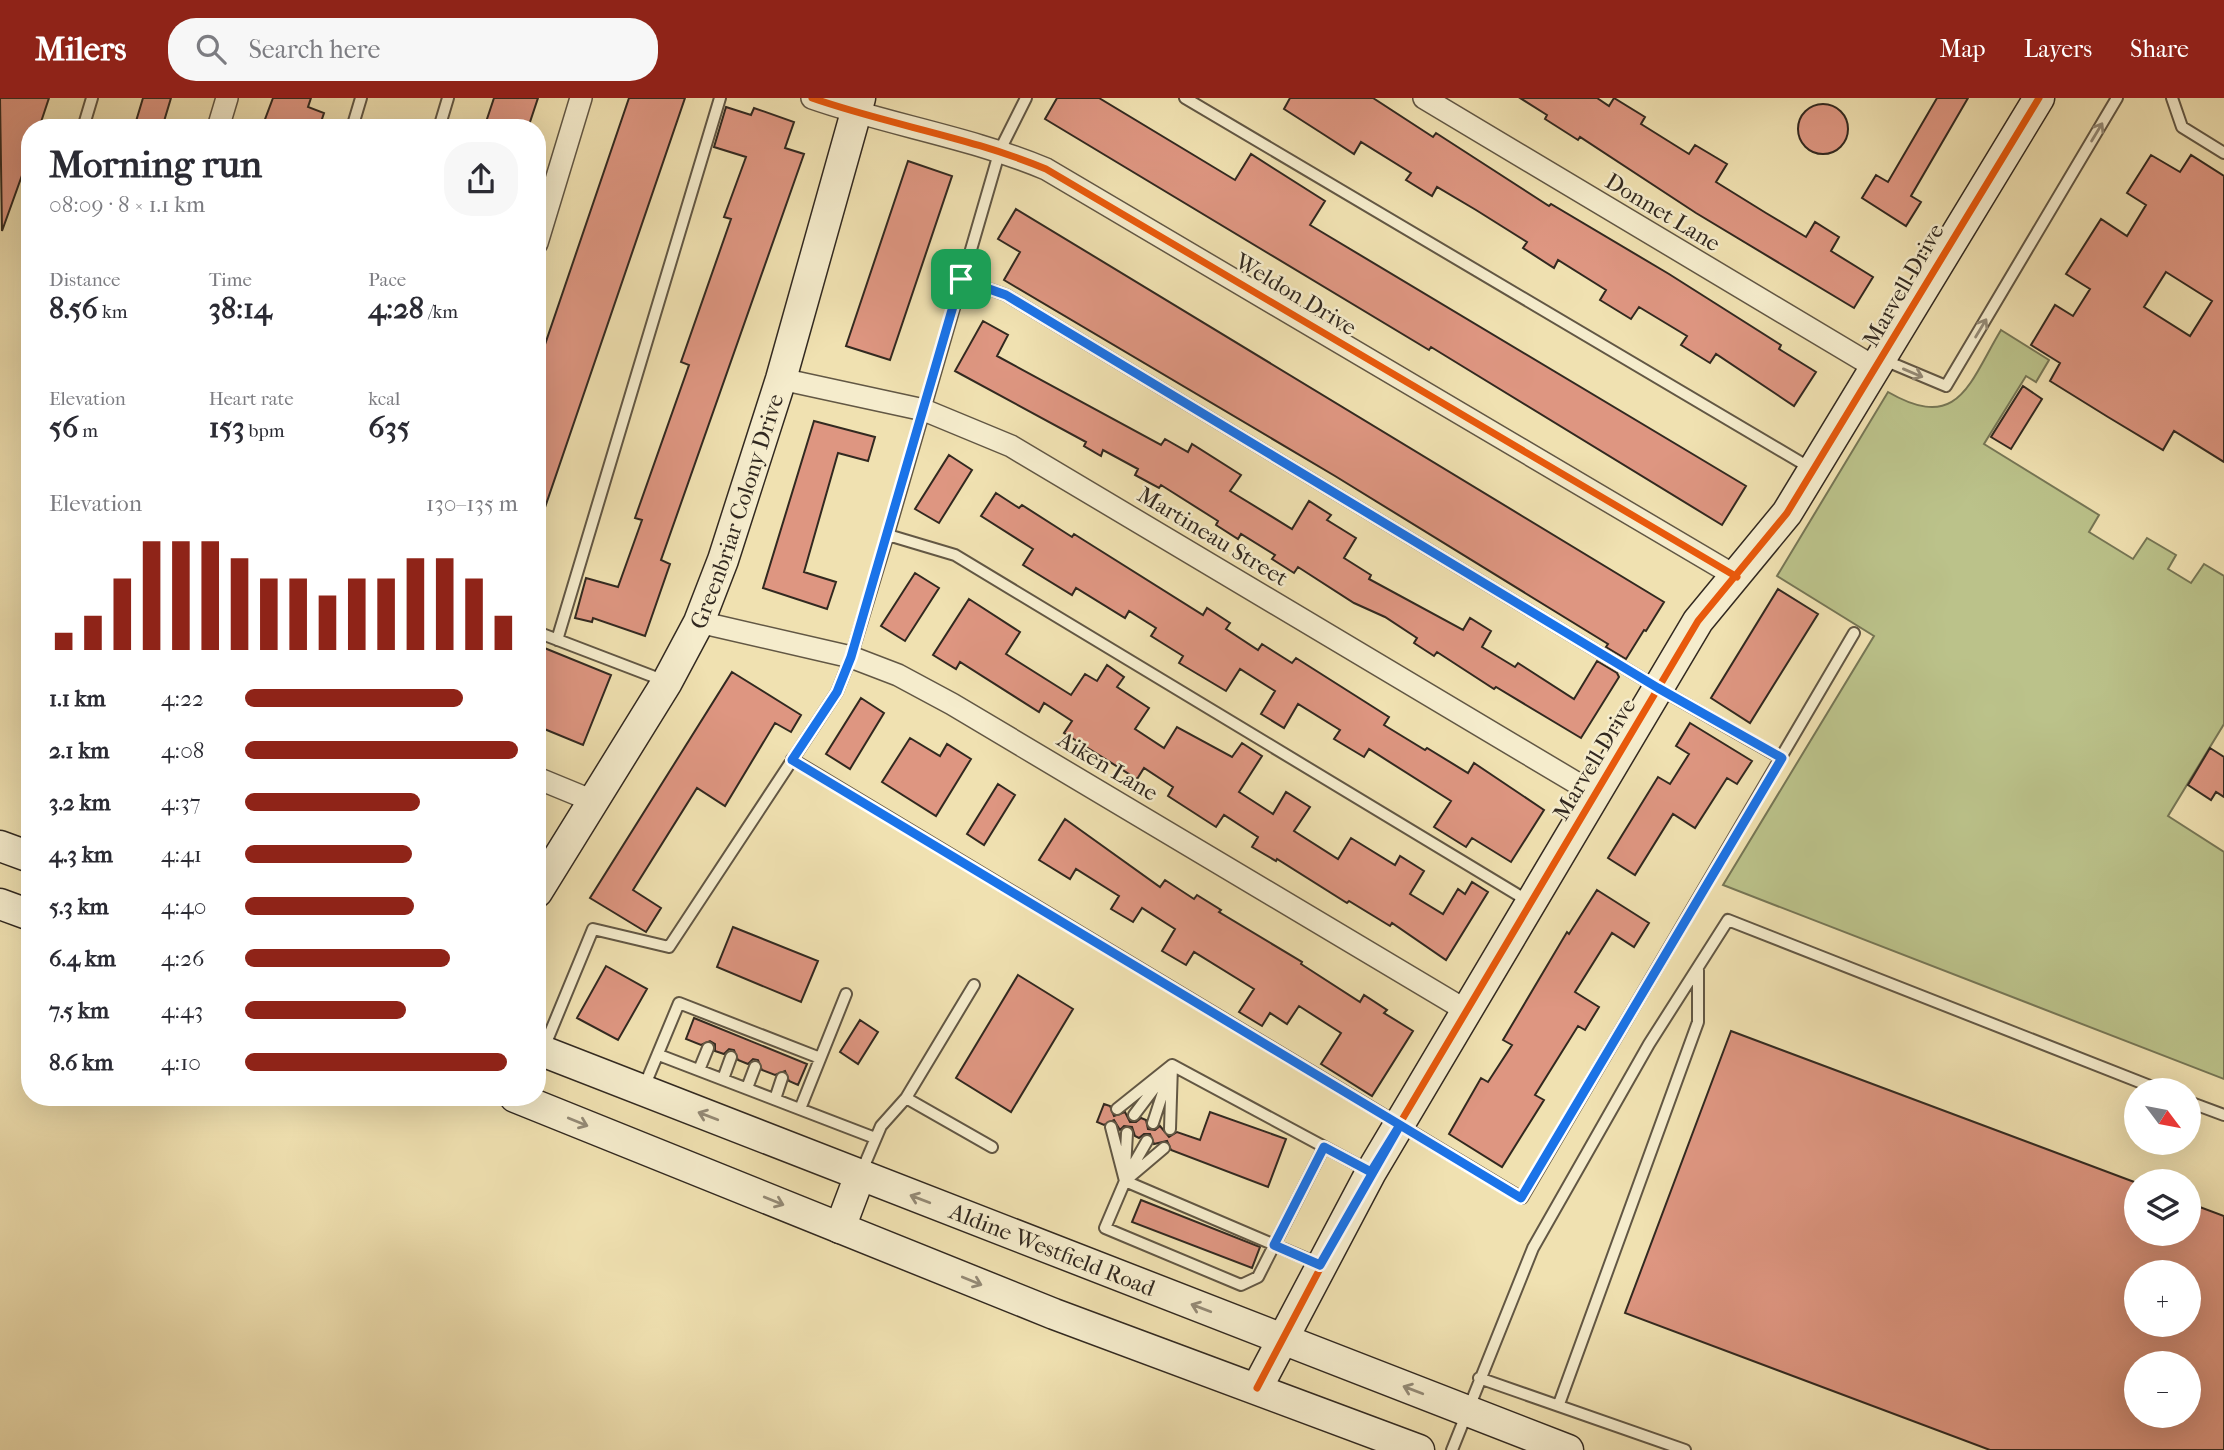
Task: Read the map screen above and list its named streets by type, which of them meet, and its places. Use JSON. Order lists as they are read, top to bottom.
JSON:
{
  "streets": {
    "street": [
      "Donnet Lane",
      "Marvell Drive",
      "Weldon Drive",
      "Greenbriar Colony Drive",
      "Martineau Street",
      "Aiken Lane",
      "Aldine Westfield Road"
    ]
  },
  "crossings": [
    ["Donnet Lane", "Marvell Drive"],
    ["Marvell Drive", "Weldon Drive"],
    ["Marvell Drive", "Martineau Street"],
    ["Marvell Drive", "Aiken Lane"],
    ["Marvell Drive", "Aldine Westfield Road"],
    ["Weldon Drive", "Greenbriar Colony Drive"],
    ["Greenbriar Colony Drive", "Martineau Street"],
    ["Greenbriar Colony Drive", "Aiken Lane"]
  ],
  "north": "bottom right",
  "page": {
    "header": "Milers",
    "search": "Search here",
    "nav": ["Map", "Layers", "Share"],
    "heading": ["Morning run", "08:09 · 8 × 1.1 km"],
    "stats": [
      ["Distance", "8.56 km"],
      ["Time", "38:14"],
      ["Pace", "4:28 /km"],
      ["Elevation", "56 m"],
      ["Heart rate", "153 bpm"],
      ["kcal", "635"]
    ],
    "chart": ["Elevation", "130–135 m"],
    "list": [
      {
        "name": "1.1 km",
        "note": "4:22"
      },
      {
        "name": "2.1 km",
        "note": "4:08"
      },
      {
        "name": "3.2 km",
        "note": "4:37"
      },
      {
        "name": "4.3 km",
        "note": "4:41"
      },
      {
        "name": "5.3 km",
        "note": "4:40"
      },
      {
        "name": "6.4 km",
        "note": "4:26"
      },
      {
        "name": "7.5 km",
        "note": "4:43"
      },
      {
        "name": "8.6 km",
        "note": "4:10"
      }
    ],
    "map_buttons": ["+", "−"]
  }
}
